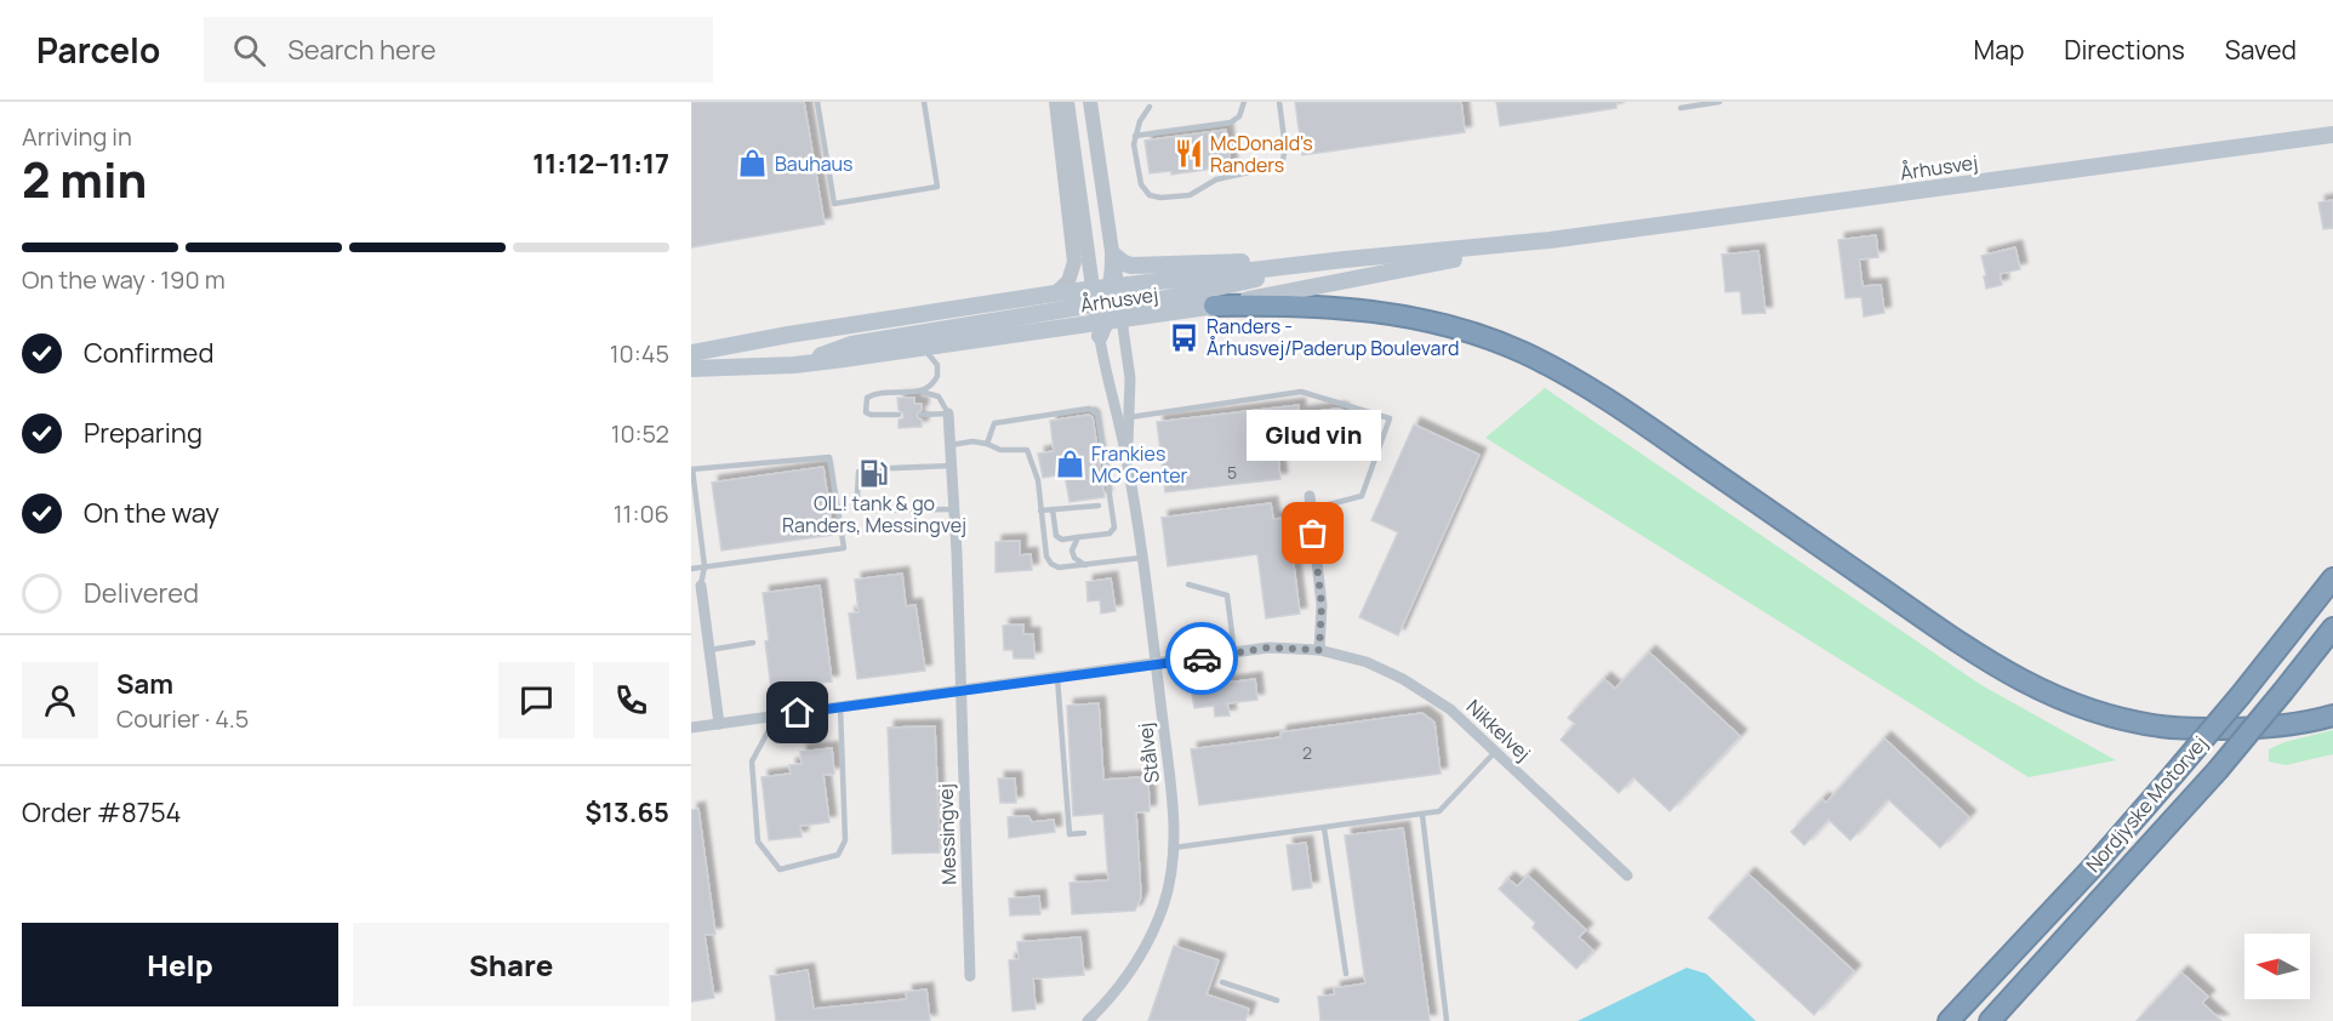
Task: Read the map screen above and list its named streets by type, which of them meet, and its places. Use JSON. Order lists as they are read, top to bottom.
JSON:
{
  "streets": {
    "highway": ["Nordjyske Motorvej"],
    "main road": ["Århusvej"],
    "street": ["Nikkelvej", "Stålvej", "Messingvej"]
  },
  "crossings": [
    ["Århusvej", "Stålvej"],
    ["Nikkelvej", "Stålvej"]
  ],
  "places": {
    "restaurant": ["McDonald's Randers"],
    "shop": ["Bauhaus", "Frankies MC Center"],
    "bus stop": ["Randers - Århusvej/Paderup Boulevard"],
    "fuel station": ["OIL! tank & go Randers, Messingvej"],
    "other": ["Glud vin"]
  },
  "house_numbers": ["5", "2"],
  "north": "left",
  "page": {
    "header": "Parcelo",
    "search": "Search here",
    "nav": ["Map", "Directions", "Saved"],
    "heading": ["2 min", "Arriving in", "11:12–11:17"],
    "panel": [
      "Sam",
      "Courier · 4.5",
      "Order #8754",
      "$13.65"
    ],
    "bar": "On the way · 190 m",
    "list": [
      ["Confirmed", "10:45"],
      ["Preparing", "10:52"],
      ["On the way", "11:06"],
      "Delivered"
    ],
    "bubble": "Glud vin",
    "buttons": ["Help", "Share"]
  }
}
